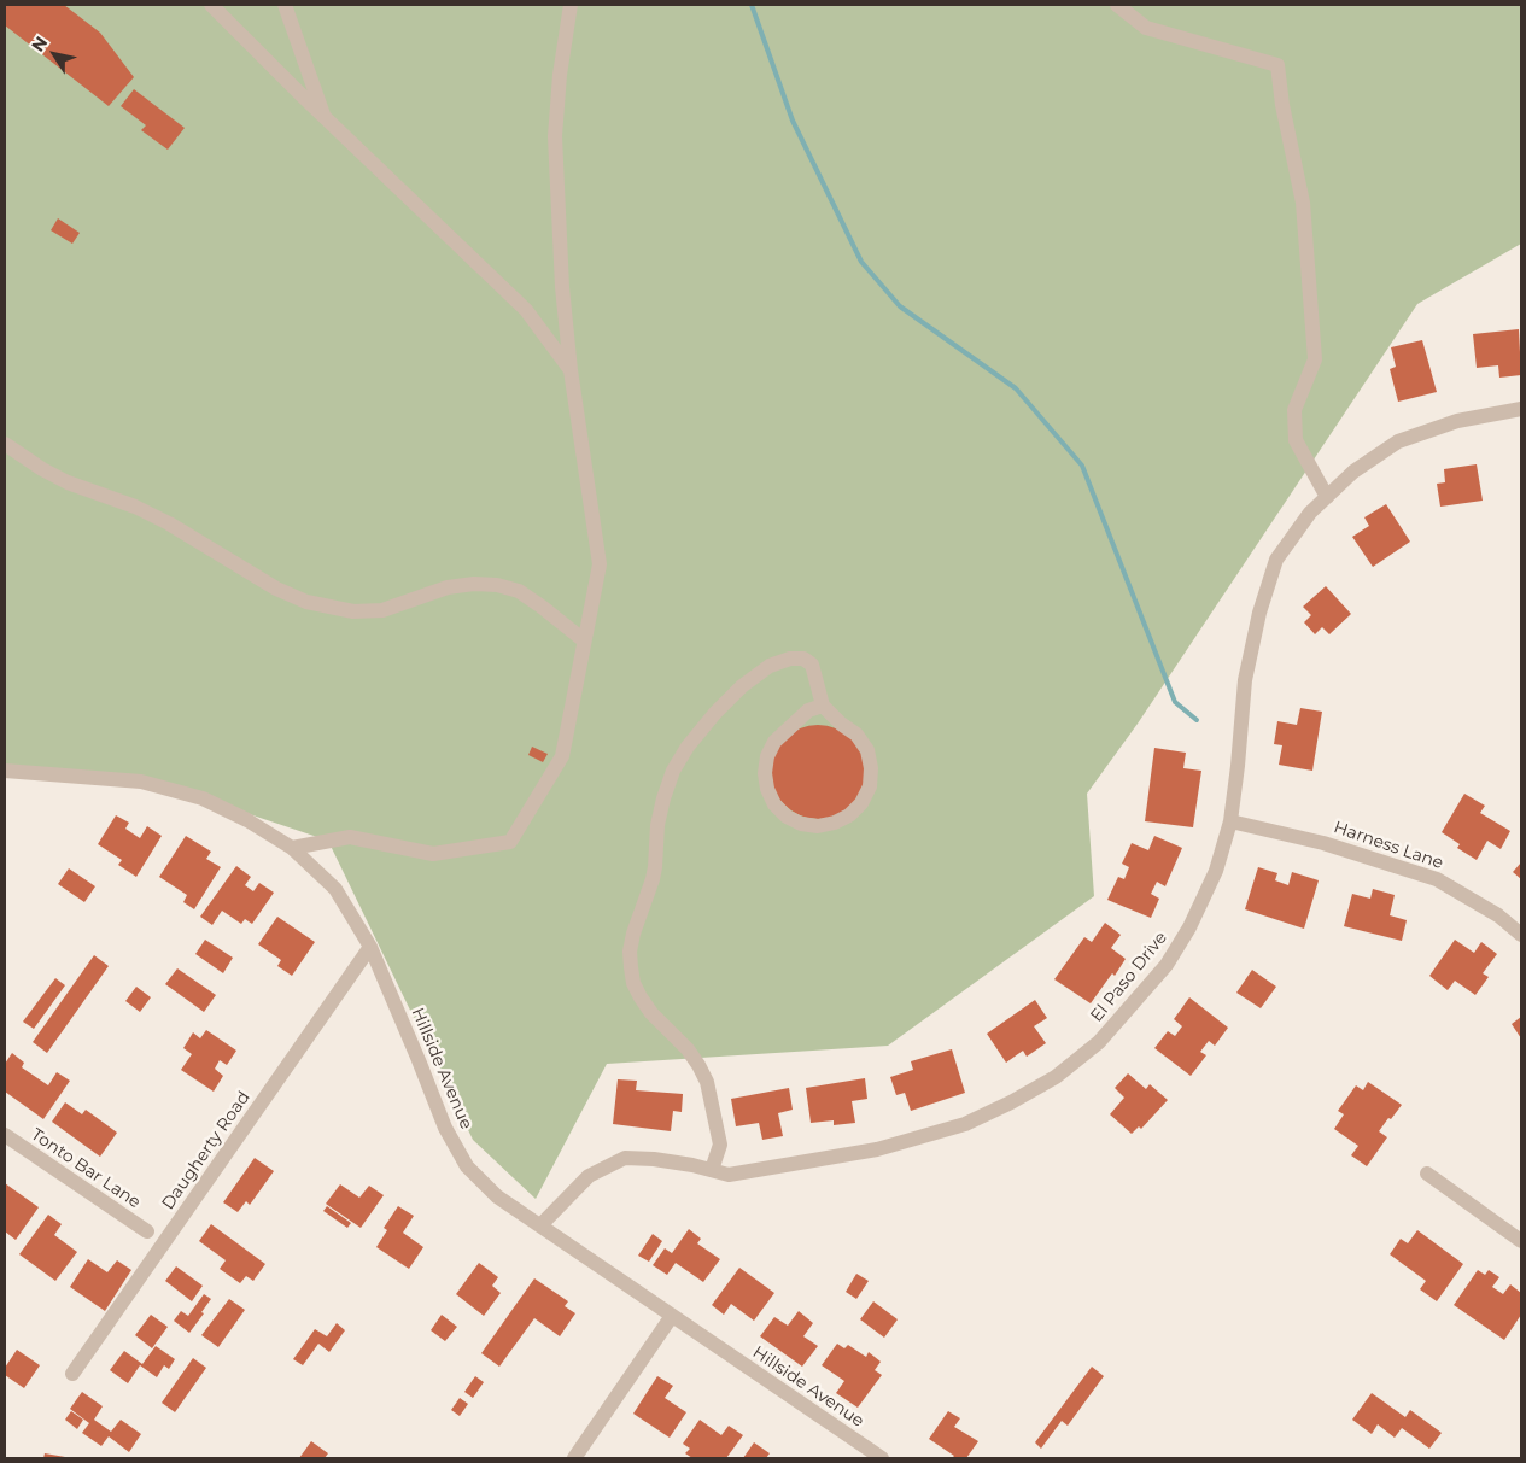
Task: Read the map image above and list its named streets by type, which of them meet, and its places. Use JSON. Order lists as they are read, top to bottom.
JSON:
{
  "streets": {
    "street": [
      "Harness Lane",
      "El Paso Drive",
      "Hillside Avenue",
      "Daugherty Road",
      "Tonto Bar Lane"
    ]
  },
  "crossings": [
    ["Harness Lane", "El Paso Drive"],
    ["El Paso Drive", "Hillside Avenue"],
    ["Hillside Avenue", "Daugherty Road"]
  ],
  "north": "top left"
}
